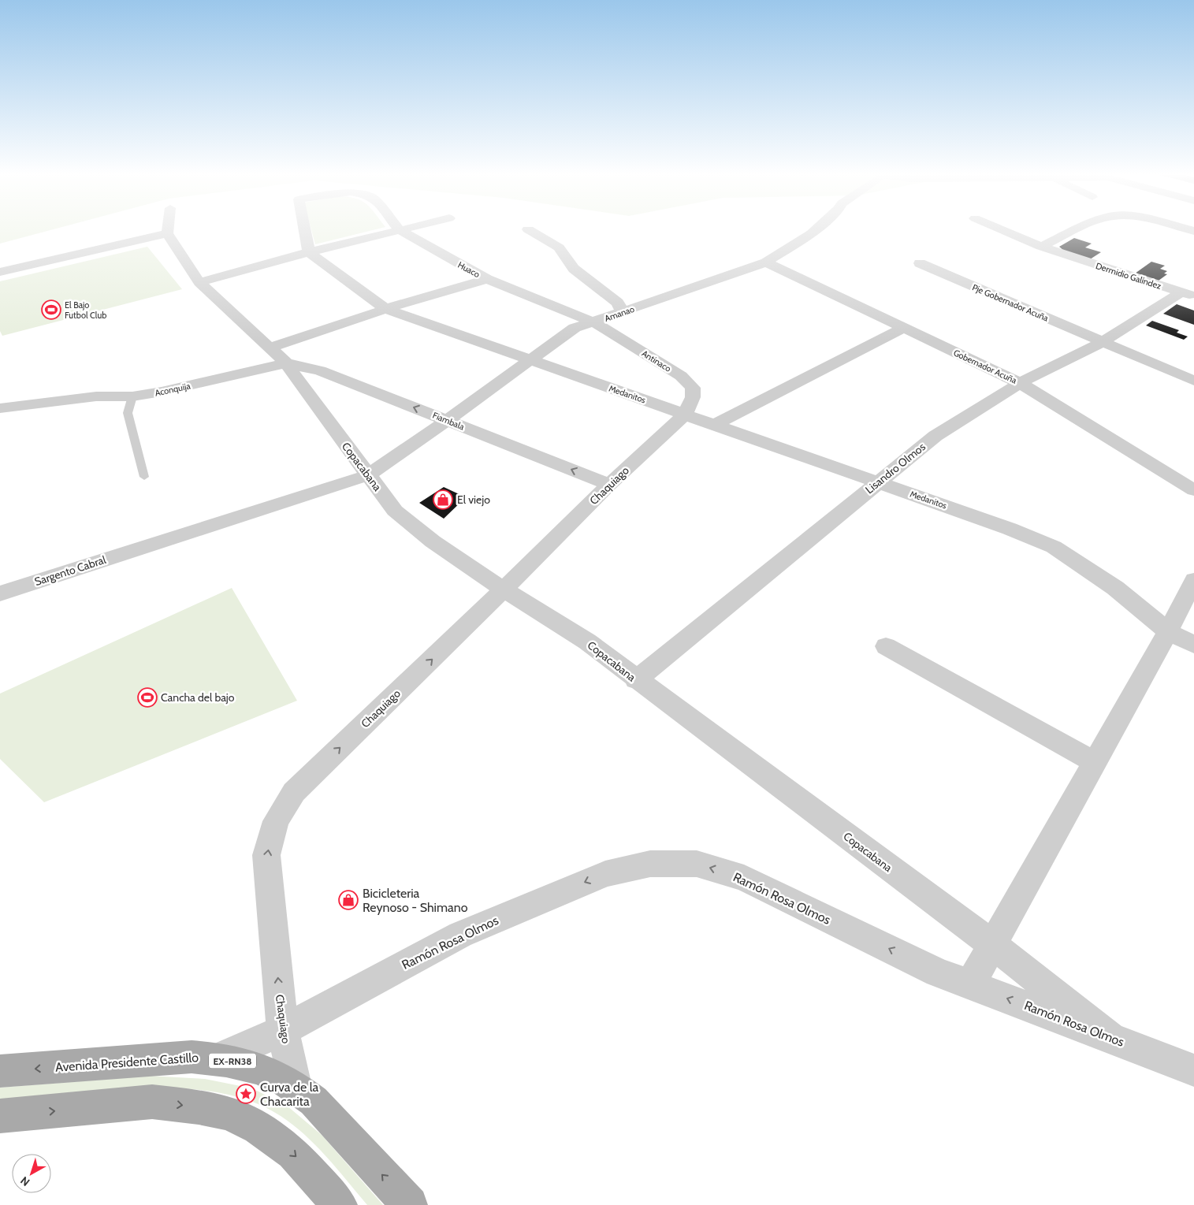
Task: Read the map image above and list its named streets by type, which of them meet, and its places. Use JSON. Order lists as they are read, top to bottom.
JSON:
{
  "streets": {
    "main road": ["EX-RN38", "Avenida Presidente Castillo"],
    "street": [
      "Huaco",
      "Dermidio Galíndez",
      "Pje Gobernador Acuña",
      "Amanao",
      "Antinaco",
      "Gobernador Acuña",
      "Aconquija",
      "Medanitos",
      "Fiambala",
      "Copacabana",
      "Lisandro Olmos",
      "Chaquiago",
      "Sargento Cabral",
      "Ramón Rosa Olmos"
    ]
  },
  "crossings": [
    ["Huaco", "Amanao"],
    ["Huaco", "Antinaco"],
    ["Huaco", "Medanitos"],
    ["Dermidio Galíndez", "Lisandro Olmos"],
    ["Pje Gobernador Acuña", "Lisandro Olmos"],
    ["Amanao", "Antinaco"],
    ["Amanao", "Gobernador Acuña"],
    ["Amanao", "Medanitos"],
    ["Amanao", "Fiambala"],
    ["Amanao", "Copacabana"],
    ["Amanao", "Sargento Cabral"],
    ["Antinaco", "Medanitos"],
    ["Antinaco", "Chaquiago"],
    ["Gobernador Acuña", "Lisandro Olmos"],
    ["Aconquija", "Fiambala"],
    ["Aconquija", "Copacabana"],
    ["Medanitos", "Lisandro Olmos"],
    ["Medanitos", "Chaquiago"],
    ["Fiambala", "Copacabana"],
    ["Fiambala", "Chaquiago"],
    ["Copacabana", "Lisandro Olmos"],
    ["Copacabana", "Chaquiago"],
    ["Copacabana", "Sargento Cabral"],
    ["Copacabana", "Ramón Rosa Olmos"],
    ["Chaquiago", "Ramón Rosa Olmos"],
    ["Chaquiago", "Avenida Presidente Castillo"],
    ["Ramón Rosa Olmos", "Avenida Presidente Castillo"]
  ],
  "one_way": ["Fiambala", "Chaquiago", "Ramón Rosa Olmos"],
  "places": {
    "sports": ["El Bajo Futbol Club", "Cancha del bajo"],
    "shop": ["El viejo", "Bicicleteria Reynoso - Shimano"],
    "place": ["Curva de la Chacarita"]
  },
  "north": "bottom left"
}
